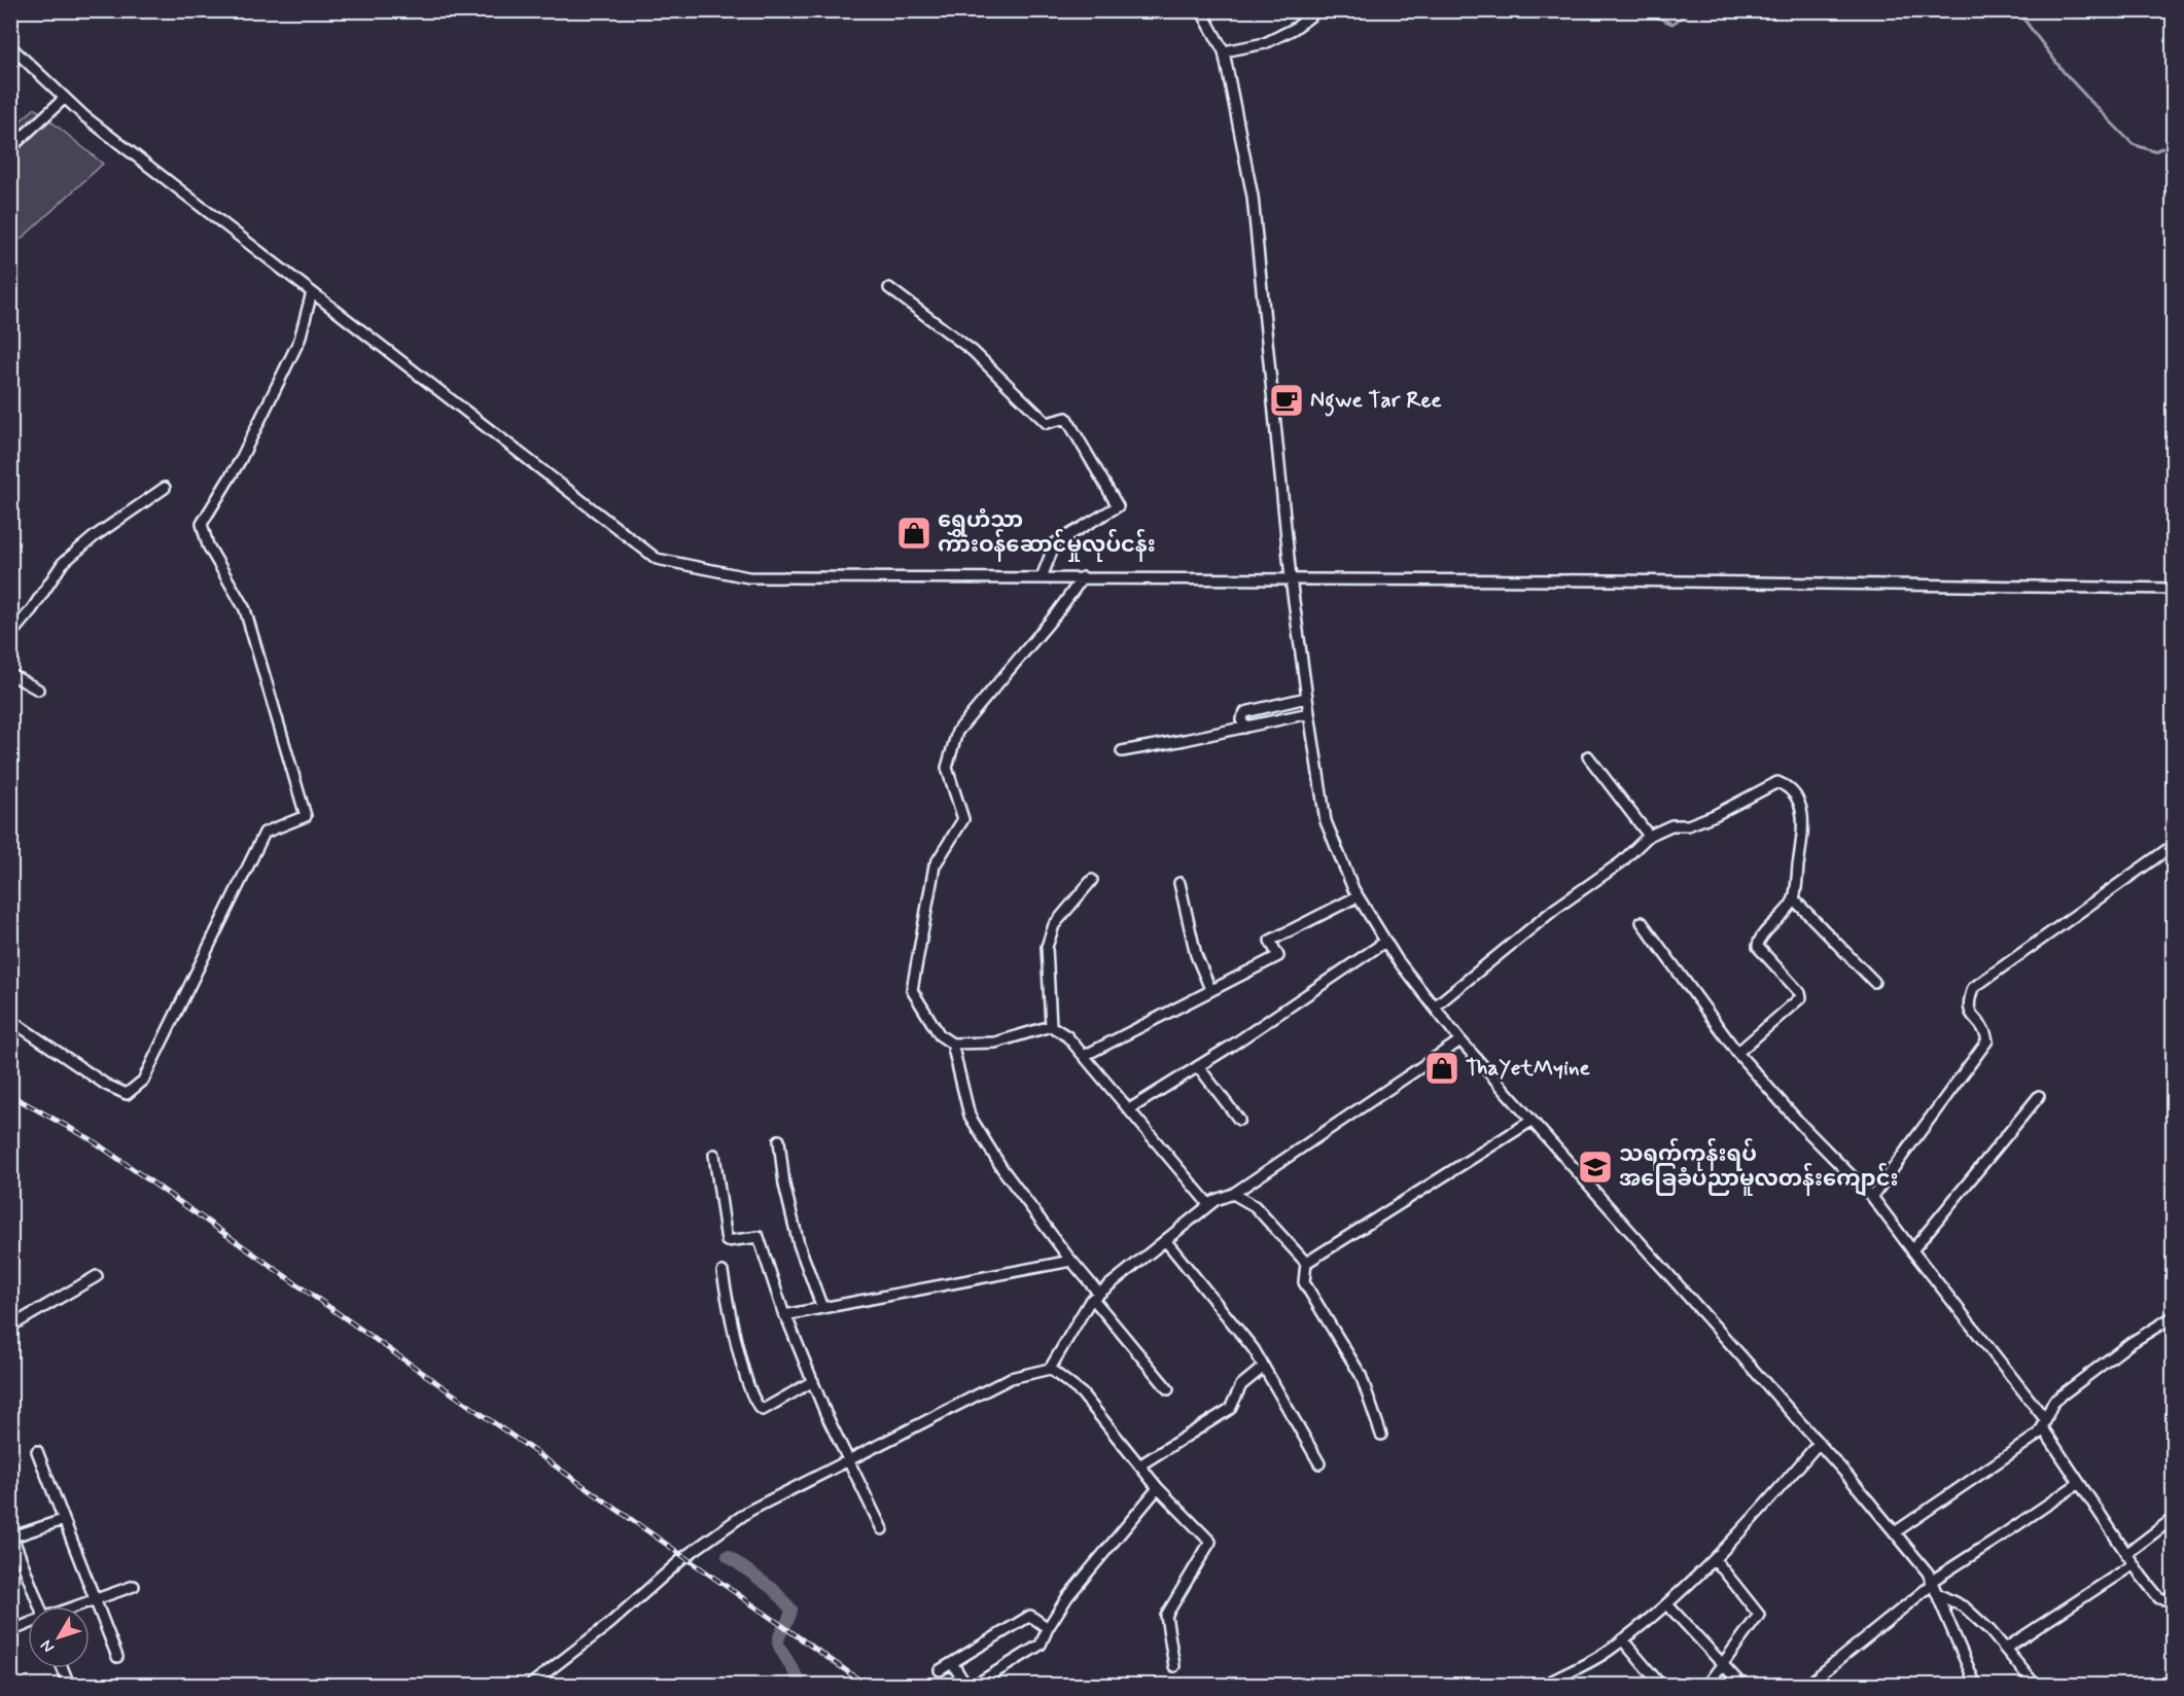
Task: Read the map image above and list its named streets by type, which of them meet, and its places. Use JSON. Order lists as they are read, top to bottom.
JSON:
{
  "places": {
    "cafe": ["Ngwe Tar Ree"],
    "shop": ["ရွှေဟံသာ ကားဝန်ဆောင်မှုလုပ်ငန်း", "ThaYetMyine"],
    "school or university": ["သရက်ကုန်းရပ် အခြေခံပညာမူလတန်းကျောင်း"]
  },
  "north": "bottom left"
}
